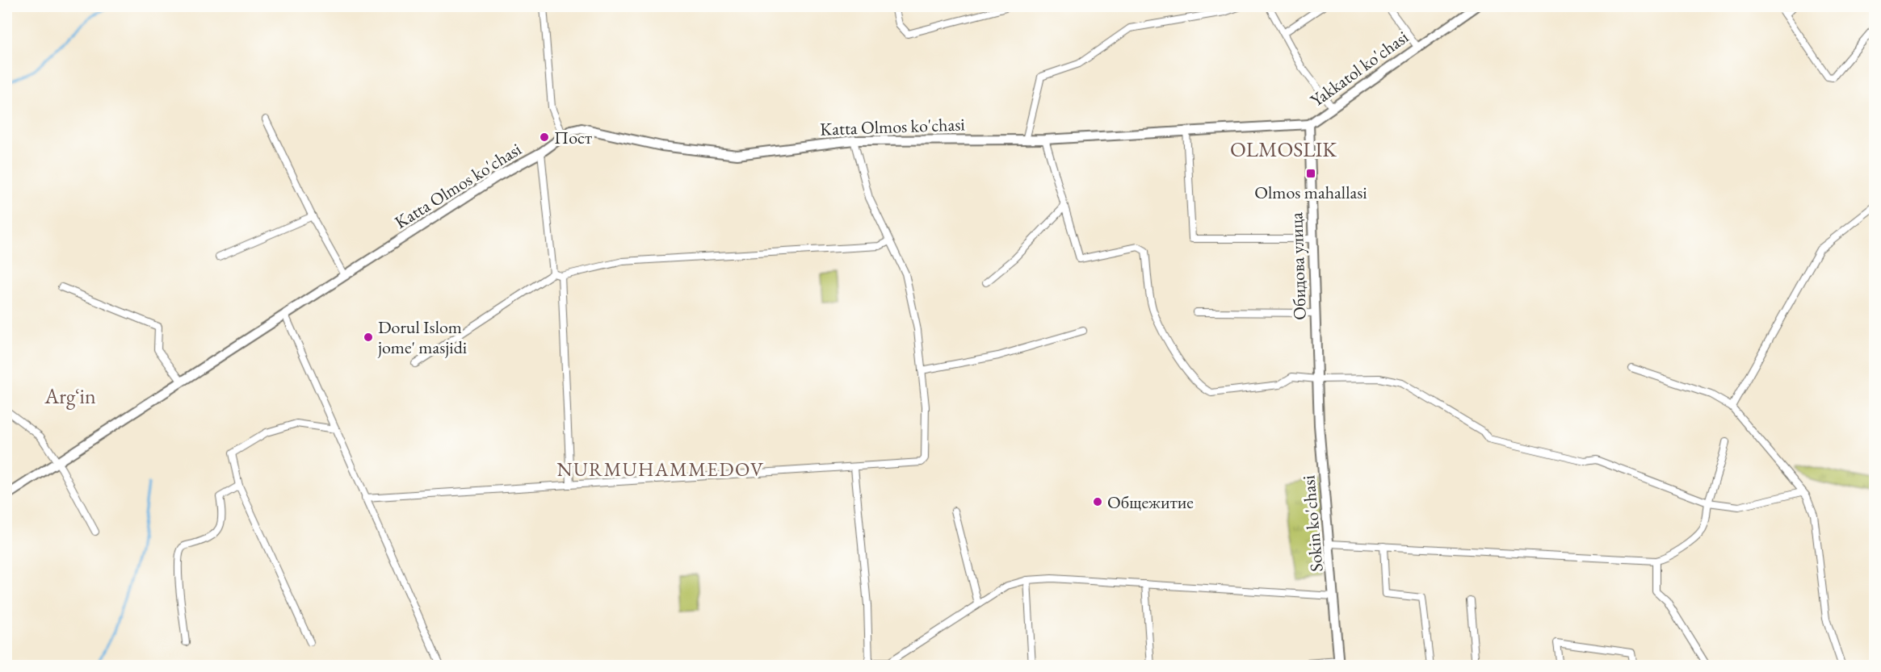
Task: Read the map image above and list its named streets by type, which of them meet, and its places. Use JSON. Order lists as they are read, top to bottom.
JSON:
{
  "streets": {
    "street": [
      "Yakkatol ko'chasi",
      "Katta Olmos ko'chasi",
      "Обидова улица",
      "Sokin ko'chasi"
    ]
  },
  "crossings": [
    ["Yakkatol ko'chasi", "Katta Olmos ko'chasi"],
    ["Yakkatol ko'chasi", "Обидова улица"],
    ["Katta Olmos ko'chasi", "Обидова улица"],
    ["Обидова улица", "Sokin ko'chasi"]
  ],
  "districts": ["OLMOSLIK", "Argʻin", "NURMUHAMMEDOV"],
  "places": {
    "other": ["Пост", "Dorul Islom jome' masjidi", "Общежитие"],
    "transit": ["Olmos mahallasi"]
  }
}
